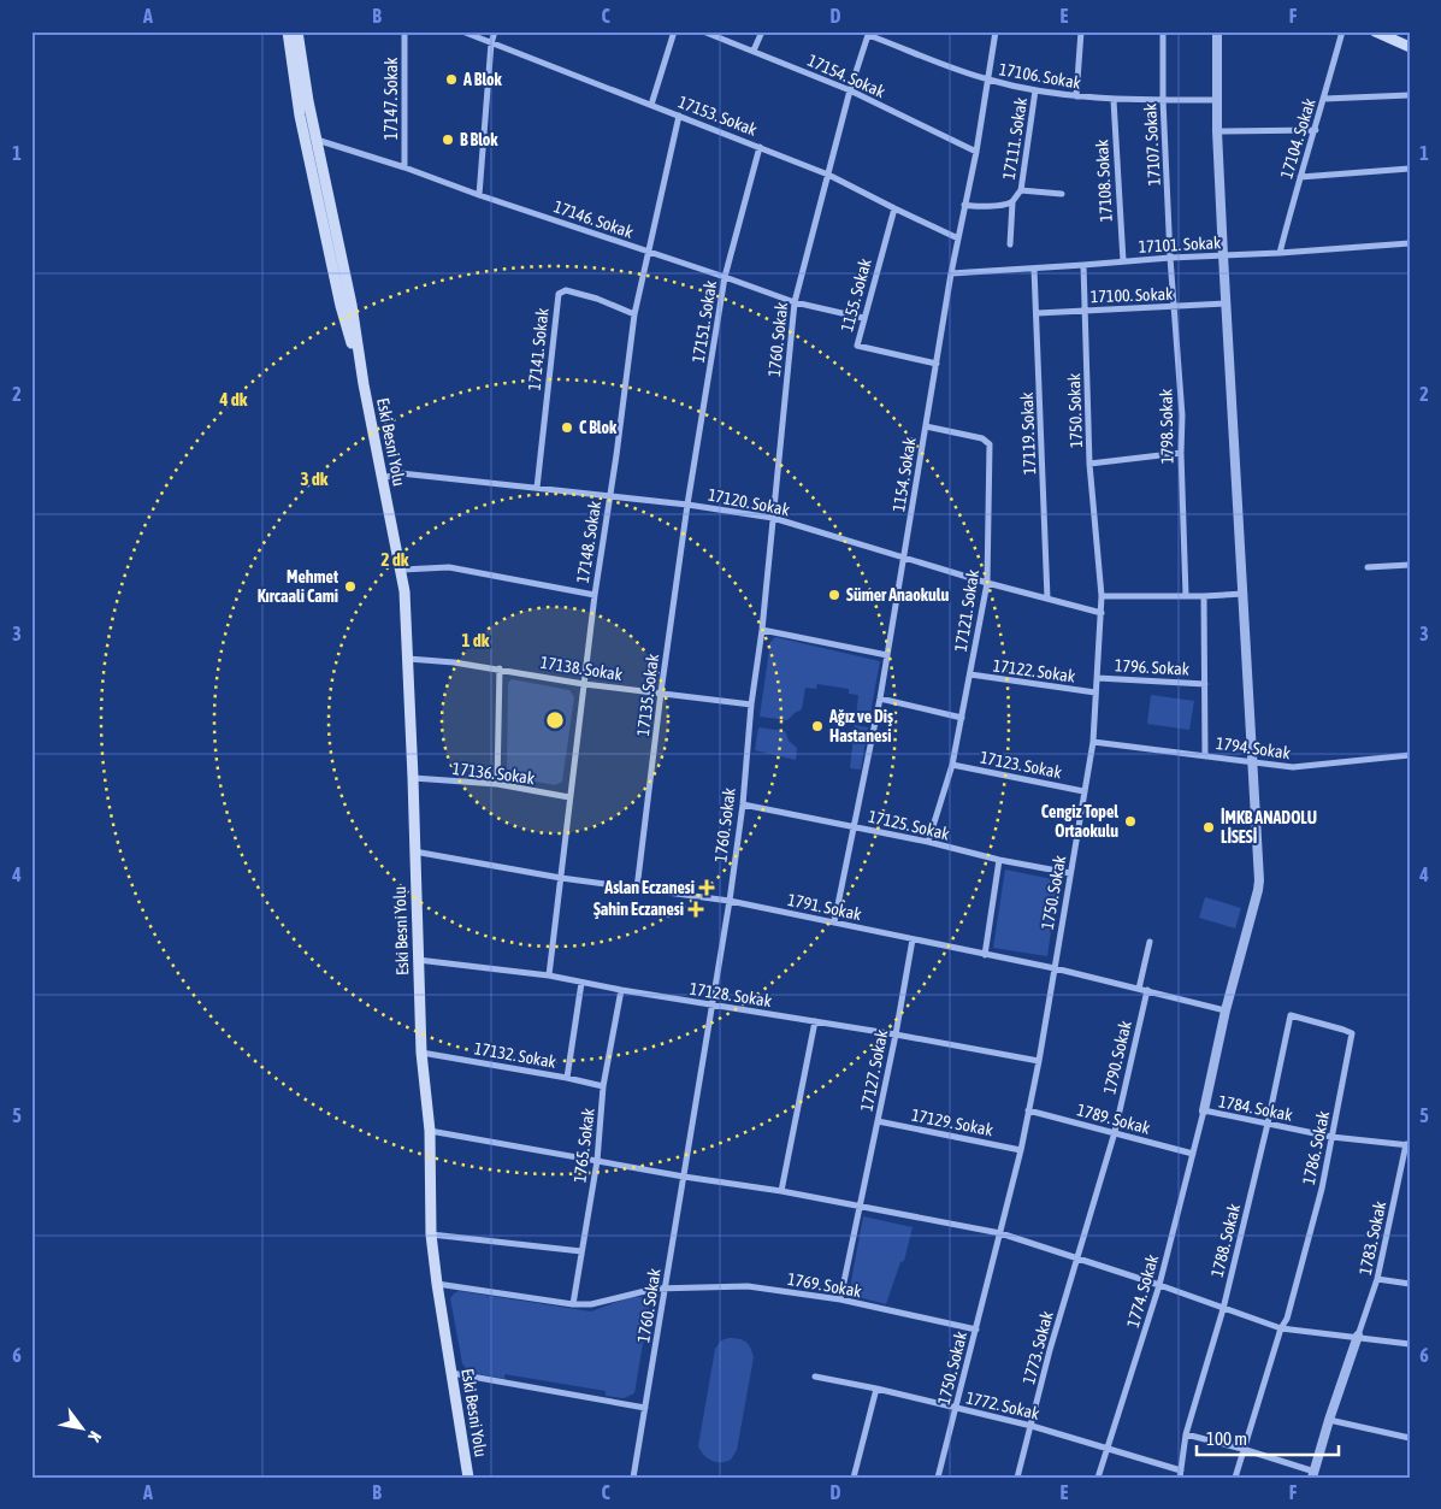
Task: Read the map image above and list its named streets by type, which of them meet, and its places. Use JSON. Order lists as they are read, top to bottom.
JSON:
{
  "streets": {
    "main road": ["Eski Besni Yolu"],
    "street": [
      "17154. Sokak",
      "17106. Sokak",
      "17147. Sokak",
      "17153. Sokak",
      "17111. Sokak",
      "17104. Sokak",
      "17107. Sokak",
      "17108. Sokak",
      "17146. Sokak",
      "17101. Sokak",
      "1155. Sokak",
      "17100. Sokak",
      "17151. Sokak",
      "1760. Sokak",
      "17141. Sokak",
      "1750. Sokak",
      "1798. Sokak",
      "17119. Sokak",
      "1154. Sokak",
      "17120. Sokak",
      "17148. Sokak",
      "17121. Sokak",
      "1796. Sokak",
      "17138. Sokak",
      "17122. Sokak",
      "17135. Sokak",
      "1794. Sokak",
      "17123. Sokak",
      "17136. Sokak",
      "17125. Sokak",
      "1791. Sokak",
      "17128. Sokak",
      "17132. Sokak",
      "1790. Sokak",
      "17127. Sokak",
      "1784. Sokak",
      "1789. Sokak",
      "17129. Sokak",
      "1765. Sokak",
      "1786. Sokak",
      "1783. Sokak",
      "1788. Sokak",
      "1769. Sokak",
      "1774. Sokak",
      "1773. Sokak",
      "1772. Sokak"
    ]
  },
  "crossings": [
    ["17154. Sokak", "1760. Sokak"],
    ["17154. Sokak", "1154. Sokak"],
    ["17106. Sokak", "17111. Sokak"],
    ["17106. Sokak", "17107. Sokak"],
    ["17106. Sokak", "17108. Sokak"],
    ["17106. Sokak", "1760. Sokak"],
    ["17106. Sokak", "1154. Sokak"],
    ["17147. Sokak", "17146. Sokak"],
    ["17153. Sokak", "1155. Sokak"],
    ["17153. Sokak", "17151. Sokak"],
    ["17153. Sokak", "1760. Sokak"],
    ["17153. Sokak", "1154. Sokak"],
    ["17153. Sokak", "17148. Sokak"],
    ["17104. Sokak", "17101. Sokak"],
    ["17107. Sokak", "17101. Sokak"],
    ["17107. Sokak", "1798. Sokak"],
    ["17108. Sokak", "17101. Sokak"],
    ["17146. Sokak", "1155. Sokak"],
    ["17146. Sokak", "17151. Sokak"],
    ["17146. Sokak", "1760. Sokak"],
    ["17146. Sokak", "Eski Besni Yolu"],
    ["17146. Sokak", "17148. Sokak"],
    ["17101. Sokak", "1750. Sokak"],
    ["17101. Sokak", "1798. Sokak"],
    ["17101. Sokak", "17119. Sokak"],
    ["17101. Sokak", "1154. Sokak"],
    ["1155. Sokak", "1154. Sokak"],
    ["17100. Sokak", "1750. Sokak"],
    ["17100. Sokak", "1798. Sokak"],
    ["17100. Sokak", "17119. Sokak"],
    ["17151. Sokak", "17120. Sokak"],
    ["17151. Sokak", "17135. Sokak"],
    ["1760. Sokak", "17120. Sokak"],
    ["1760. Sokak", "17138. Sokak"],
    ["1760. Sokak", "17125. Sokak"],
    ["1760. Sokak", "1791. Sokak"],
    ["1760. Sokak", "17128. Sokak"],
    ["1760. Sokak", "1769. Sokak"],
    ["17141. Sokak", "17120. Sokak"],
    ["17141. Sokak", "17148. Sokak"],
    ["1750. Sokak", "17120. Sokak"],
    ["1750. Sokak", "1796. Sokak"],
    ["1750. Sokak", "17122. Sokak"],
    ["1750. Sokak", "1794. Sokak"],
    ["1750. Sokak", "17123. Sokak"],
    ["1750. Sokak", "17125. Sokak"],
    ["1750. Sokak", "1791. Sokak"],
    ["1750. Sokak", "17128. Sokak"],
    ["1750. Sokak", "1789. Sokak"],
    ["1750. Sokak", "17129. Sokak"],
    ["1750. Sokak", "1769. Sokak"],
    ["1750. Sokak", "1772. Sokak"],
    ["17119. Sokak", "17120. Sokak"],
    ["Eski Besni Yolu", "17120. Sokak"],
    ["Eski Besni Yolu", "17138. Sokak"],
    ["Eski Besni Yolu", "17136. Sokak"],
    ["Eski Besni Yolu", "1791. Sokak"],
    ["Eski Besni Yolu", "17128. Sokak"],
    ["Eski Besni Yolu", "17132. Sokak"],
    ["Eski Besni Yolu", "1769. Sokak"],
    ["1154. Sokak", "17120. Sokak"],
    ["1154. Sokak", "17121. Sokak"],
    ["1154. Sokak", "17125. Sokak"],
    ["1154. Sokak", "1791. Sokak"],
    ["17120. Sokak", "17148. Sokak"],
    ["17120. Sokak", "17121. Sokak"],
    ["17120. Sokak", "17135. Sokak"],
    ["17148. Sokak", "17138. Sokak"],
    ["17148. Sokak", "17136. Sokak"],
    ["17148. Sokak", "1791. Sokak"],
    ["17148. Sokak", "17128. Sokak"],
    ["17121. Sokak", "17122. Sokak"],
    ["17121. Sokak", "17123. Sokak"],
    ["17121. Sokak", "17125. Sokak"],
    ["1796. Sokak", "1794. Sokak"],
    ["17138. Sokak", "17135. Sokak"],
    ["17135. Sokak", "1791. Sokak"],
    ["1791. Sokak", "1790. Sokak"],
    ["1791. Sokak", "17127. Sokak"],
    ["17128. Sokak", "17127. Sokak"],
    ["17128. Sokak", "1765. Sokak"],
    ["17132. Sokak", "1765. Sokak"],
    ["1790. Sokak", "1789. Sokak"],
    ["1790. Sokak", "1773. Sokak"],
    ["17127. Sokak", "17129. Sokak"],
    ["17127. Sokak", "1769. Sokak"],
    ["1784. Sokak", "1786. Sokak"],
    ["1784. Sokak", "1783. Sokak"],
    ["1784. Sokak", "1788. Sokak"],
    ["1784. Sokak", "1774. Sokak"],
    ["1789. Sokak", "1774. Sokak"],
    ["1765. Sokak", "1769. Sokak"],
    ["1786. Sokak", "1788. Sokak"],
    ["1788. Sokak", "1772. Sokak"],
    ["1774. Sokak", "1772. Sokak"],
    ["1773. Sokak", "1772. Sokak"]
  ],
  "places": {
    "other": [
      "A Blok",
      "B Blok",
      "C Blok",
      "Mehmet Kırcaali Cami",
      "Sümer Anaokulu",
      "Ağız ve Diş Hastanesi",
      "Cengiz Topel Ortaokulu",
      "İMKB ANADOLU LİSESİ"
    ],
    "health": ["Aslan Eczanesi", "Şahin Eczanesi"]
  },
  "scale_bar": "100 m",
  "north": "bottom right",
  "grid": {
    "columns": [
      "A",
      "B",
      "C",
      "D",
      "E",
      "F"
    ],
    "rows": [
      "1",
      "2",
      "3",
      "4",
      "5",
      "6"
    ]
  },
  "rings": [
    "4 dk",
    "3 dk",
    "2 dk",
    "1 dk"
  ]
}
